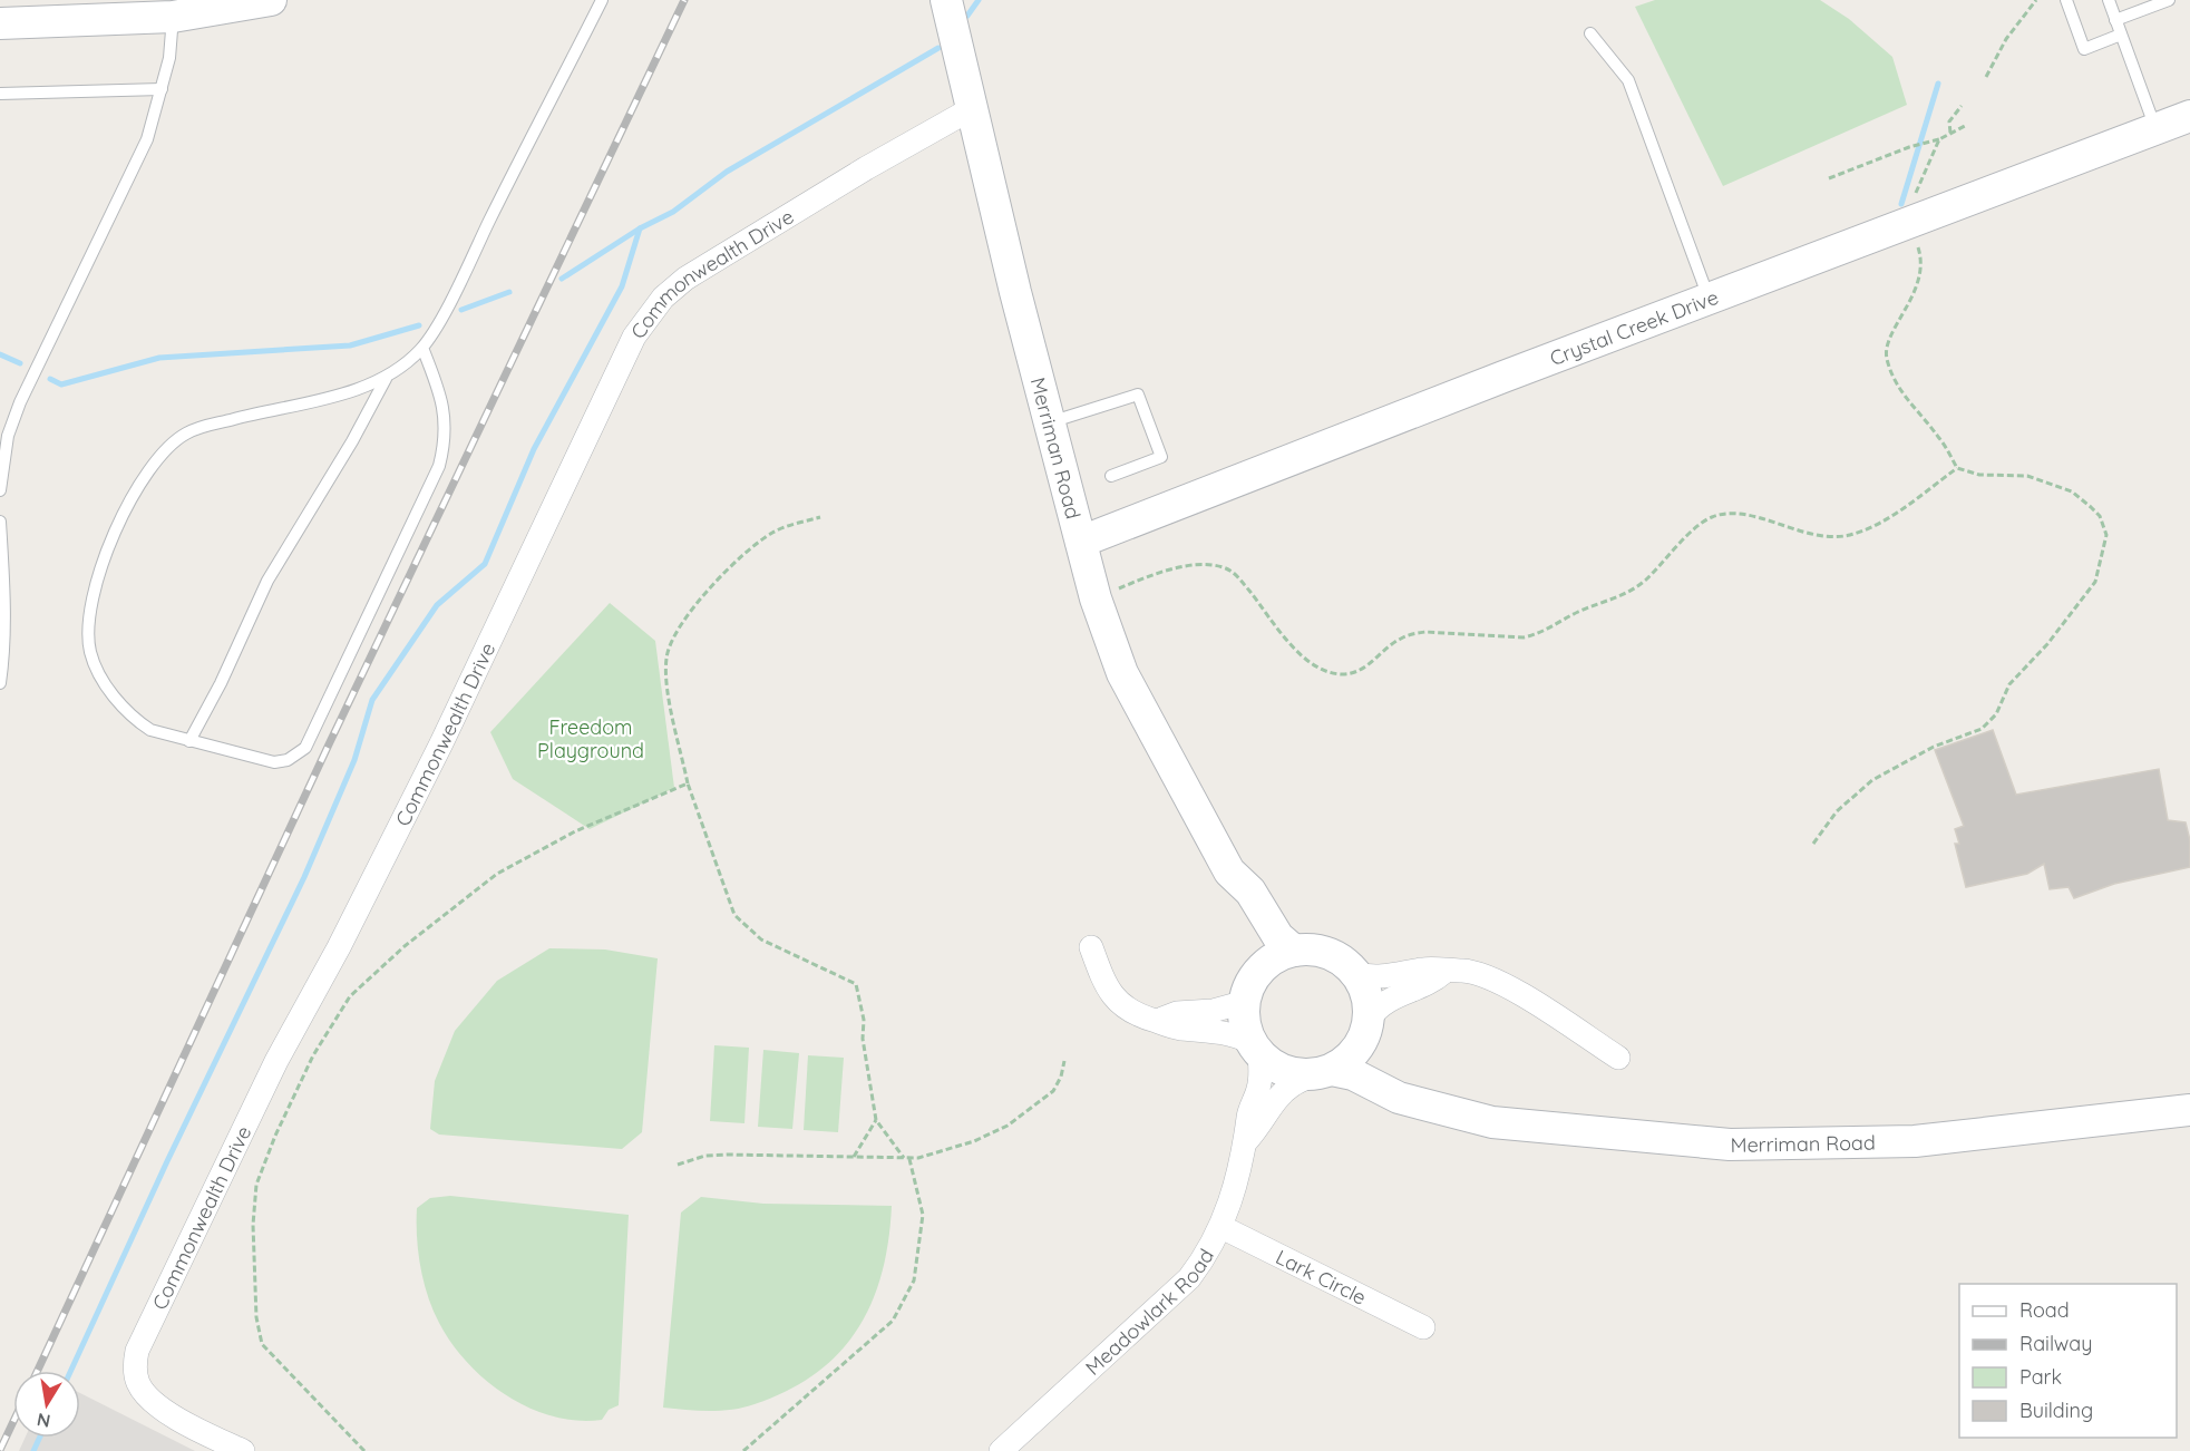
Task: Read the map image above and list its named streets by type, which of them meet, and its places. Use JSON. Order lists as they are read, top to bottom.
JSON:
{
  "streets": {
    "main road": ["Crystal Creek Drive", "Merriman Road"],
    "street": ["Commonwealth Drive", "Lark Circle", "Meadowlark Road"]
  },
  "crossings": [
    ["Commonwealth Drive", "Merriman Road"],
    ["Crystal Creek Drive", "Merriman Road"],
    ["Merriman Road", "Meadowlark Road"],
    ["Lark Circle", "Meadowlark Road"]
  ],
  "parks": ["Freedom Playground"],
  "legend": [
    "Road",
    "Railway",
    "Park",
    "Building"
  ],
  "north": "bottom"
}
